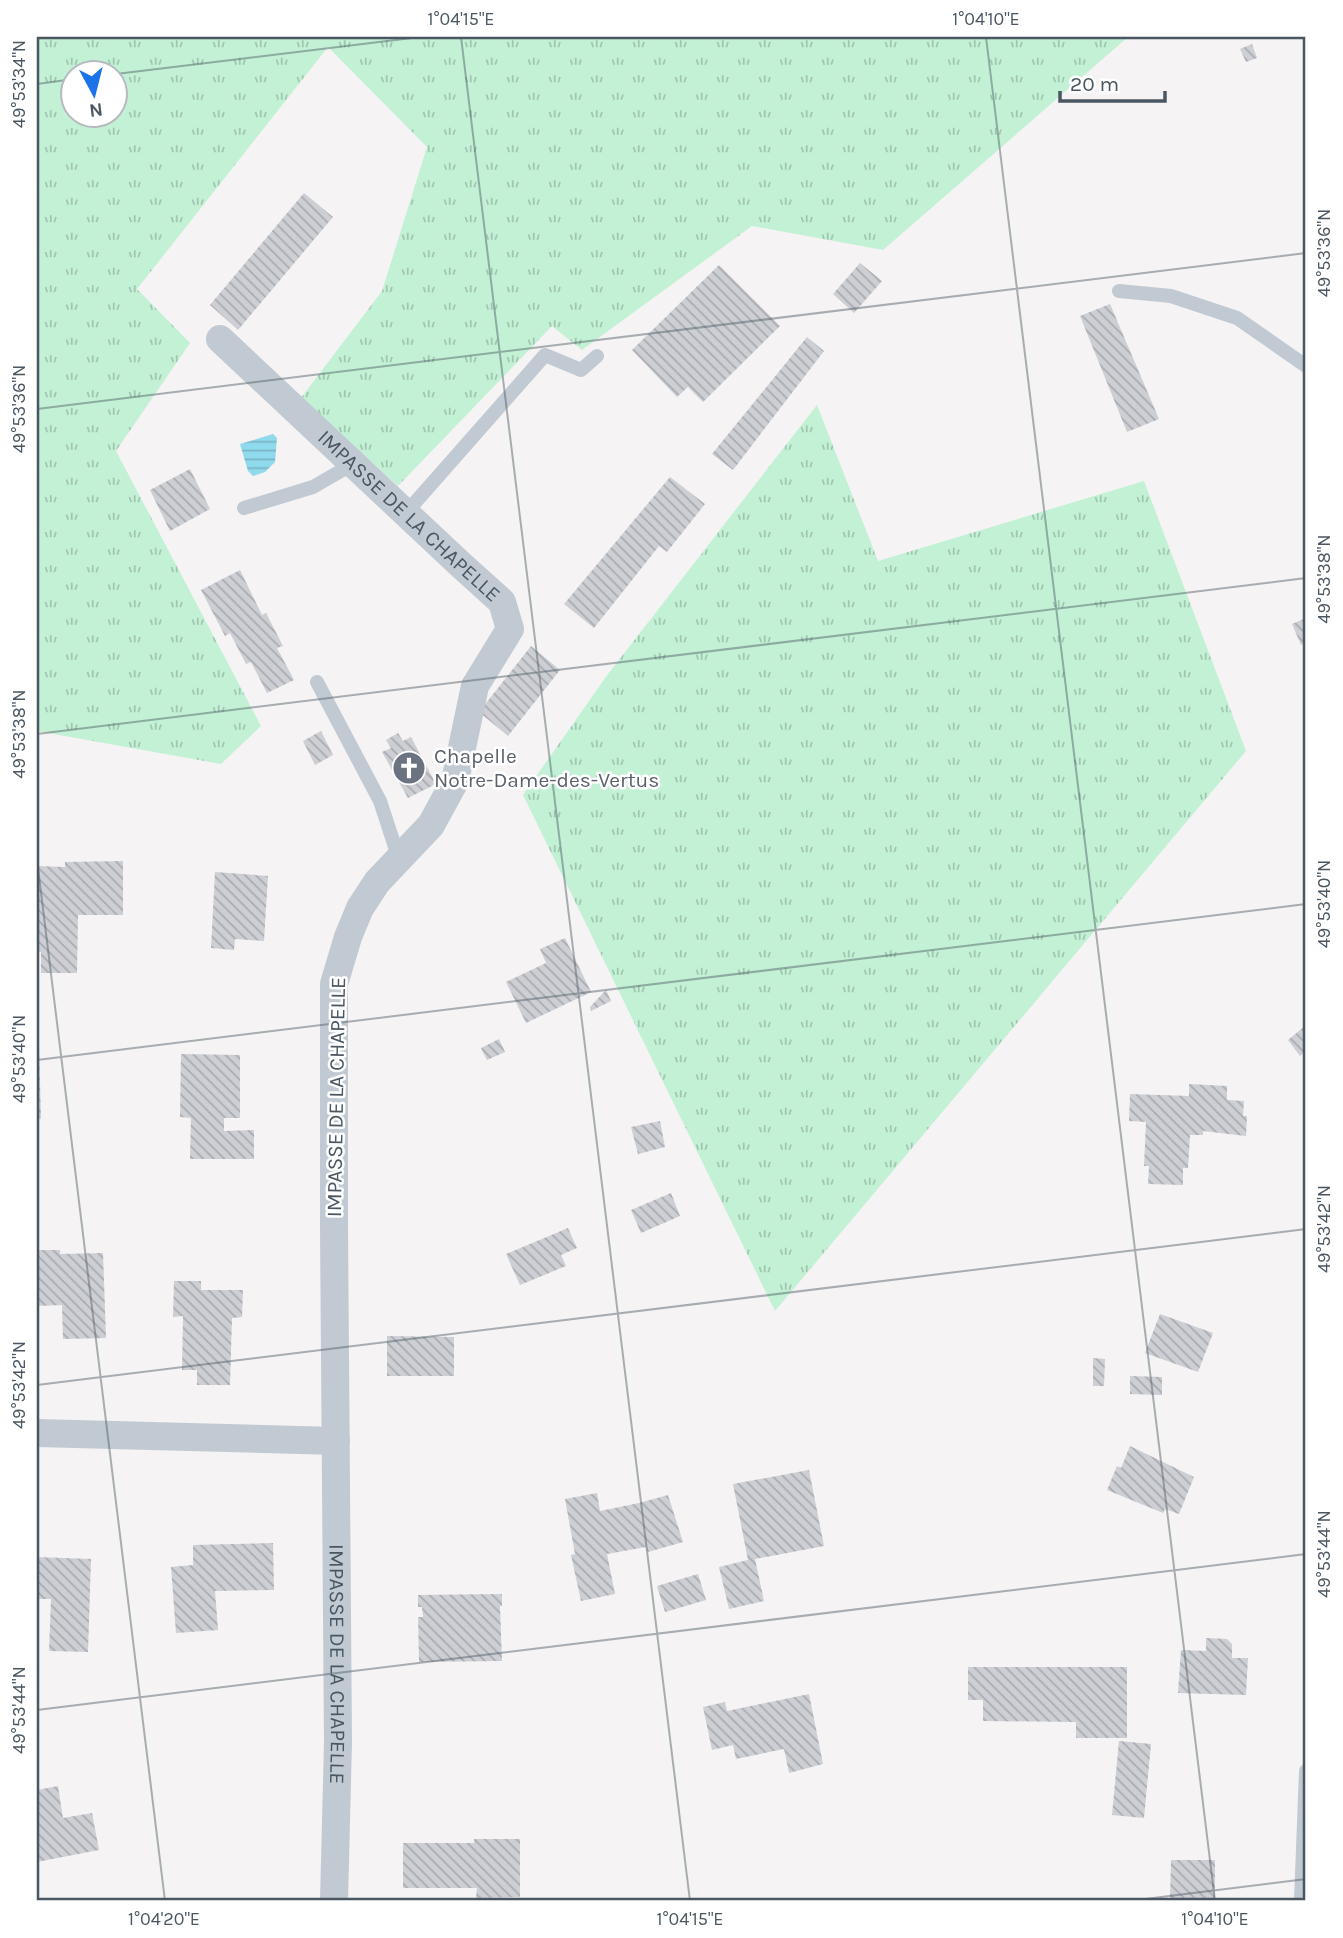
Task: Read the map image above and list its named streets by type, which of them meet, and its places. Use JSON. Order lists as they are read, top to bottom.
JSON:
{
  "streets": {
    "street": ["IMPASSE DE LA CHAPELLE"]
  },
  "places": {
    "church": ["Chapelle Notre-Dame-des-Vertus"]
  },
  "scale_bar": "20 m",
  "north": "bottom",
  "coordinates": [
    "1°04'15\"E",
    "1°04'10\"E",
    "49°53'34\"N",
    "49°53'36\"N",
    "49°53'38\"N",
    "49°53'40\"N",
    "49°53'42\"N",
    "49°53'44\"N",
    "1°04'20\"E"
  ]
}
